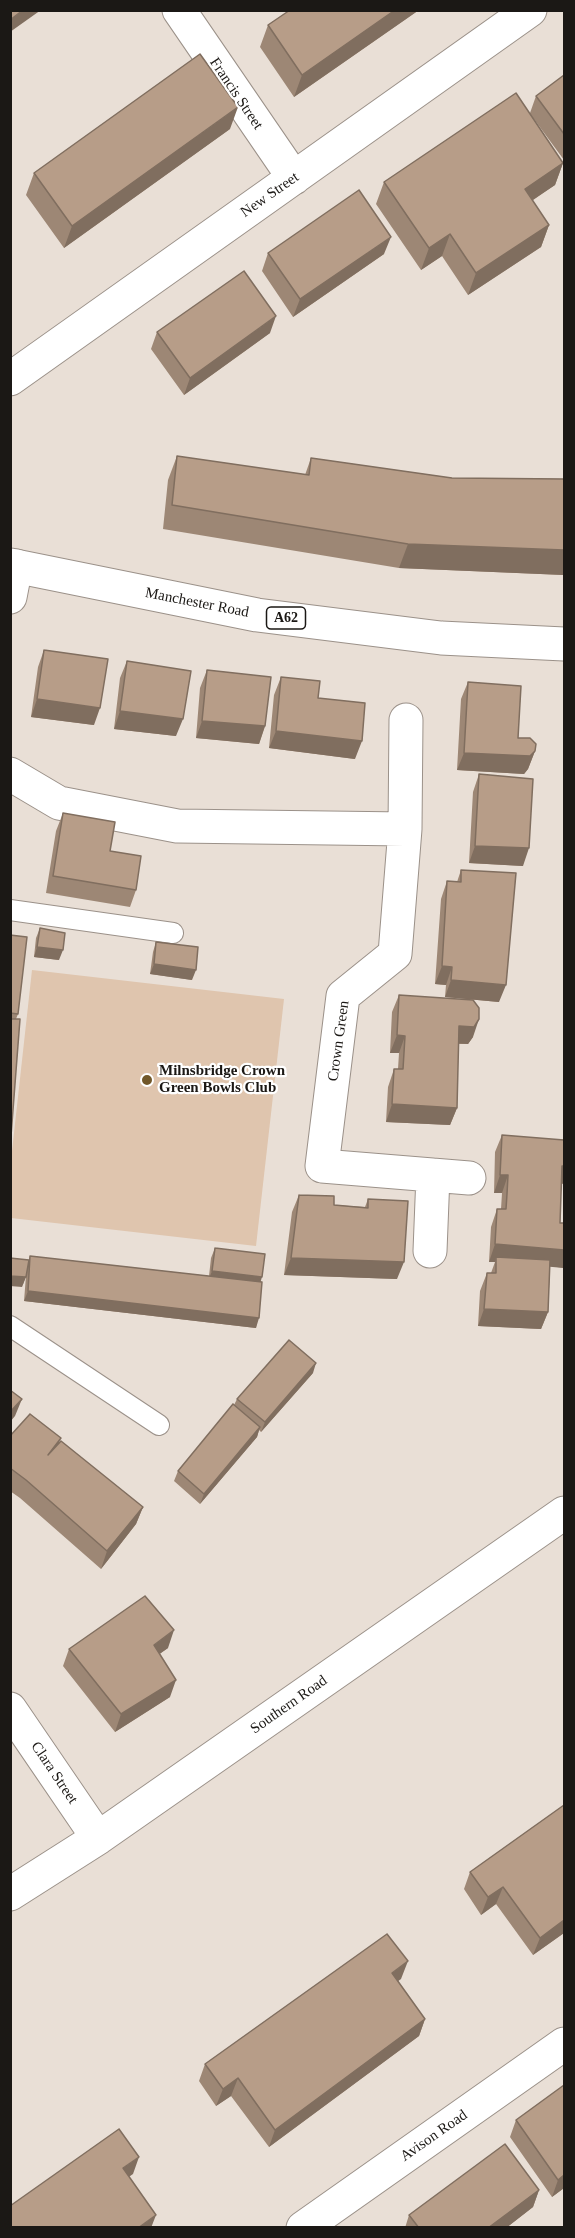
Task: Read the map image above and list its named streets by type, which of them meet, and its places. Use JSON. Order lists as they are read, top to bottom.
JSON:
{
  "streets": {
    "street": [
      "Francis Street",
      "New Street",
      "Manchester Road",
      "A62",
      "Crown Green",
      "Southern Road",
      "Clara Street",
      "Avison Road"
    ]
  },
  "crossings": [
    ["Francis Street", "New Street"],
    ["Southern Road", "Clara Street"]
  ],
  "places": ["Milnsbridge Crown Green Bowls Club"]
}
